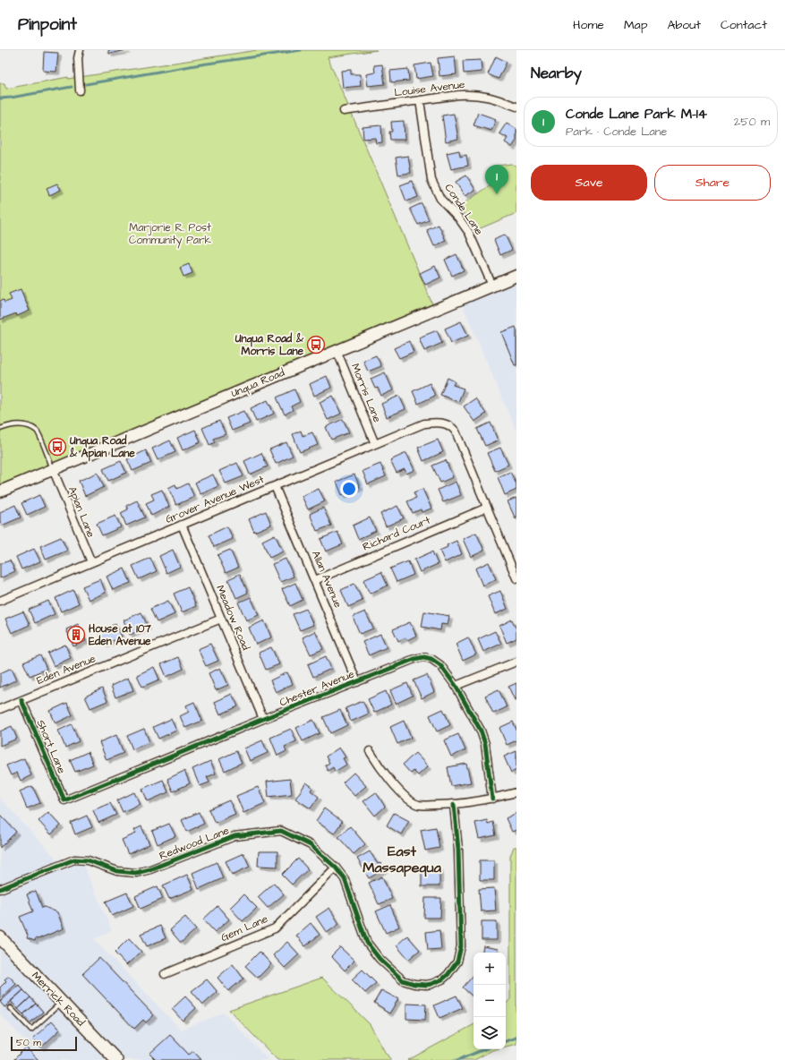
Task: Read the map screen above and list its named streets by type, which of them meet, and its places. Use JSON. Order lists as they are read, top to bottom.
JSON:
{
  "streets": {
    "main road": ["Merrick Road"],
    "street": [
      "Louise Avenue",
      "Conde Lane",
      "Unqua Road",
      "Morris Lane",
      "Grover Avenue West",
      "Apian Lane",
      "Richard Court",
      "Allan Avenue",
      "Meadow Road",
      "Eden Avenue",
      "Chester Avenue",
      "Short Lane",
      "Redwood Lane",
      "Gem Lane"
    ]
  },
  "crossings": [
    ["Louise Avenue", "Conde Lane"],
    ["Conde Lane", "Unqua Road"],
    ["Unqua Road", "Morris Lane"],
    ["Unqua Road", "Apian Lane"],
    ["Morris Lane", "Grover Avenue West"],
    ["Grover Avenue West", "Apian Lane"],
    ["Grover Avenue West", "Richard Court"],
    ["Grover Avenue West", "Allan Avenue"],
    ["Grover Avenue West", "Meadow Road"],
    ["Richard Court", "Allan Avenue"],
    ["Allan Avenue", "Chester Avenue"],
    ["Meadow Road", "Eden Avenue"],
    ["Meadow Road", "Chester Avenue"],
    ["Eden Avenue", "Short Lane"],
    ["Chester Avenue", "Short Lane"],
    ["Redwood Lane", "Gem Lane"]
  ],
  "districts": ["East Massapequa"],
  "parks": ["Marjorie R. Post Community Park"],
  "places": {
    "bus stop": ["Unqua Road & Morris Lane", "Unqua Road & Apian Lane"],
    "building": ["House at 107 Eden Avenue"]
  },
  "scale_bar": "50 m",
  "page": {
    "header": "Pinpoint",
    "nav": [
      "Home",
      "Map",
      "About",
      "Contact"
    ],
    "heading": "Nearby",
    "list": [
      {
        "mark": "1",
        "name": "Conde Lane Park M-14",
        "note": "Park · Conde Lane",
        "value": "250 m"
      }
    ],
    "buttons": ["Save", "Share"],
    "pins": "1",
    "map_buttons": ["+", "−"],
    "scale": "50 m"
  }
}
